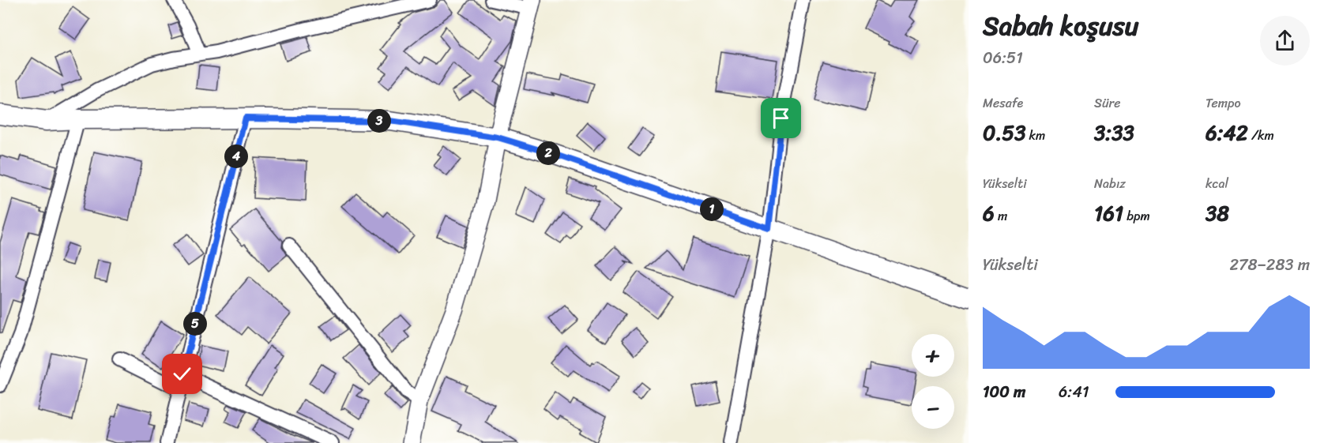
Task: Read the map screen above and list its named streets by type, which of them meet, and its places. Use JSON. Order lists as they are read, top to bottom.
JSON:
{
  "page": {
    "heading": ["Sabah koşusu", "06:51"],
    "stats": [
      ["Mesafe", "0.53 km"],
      ["Süre", "3:33"],
      ["Tempo", "6:42 /km"],
      ["Yükselti", "6 m"],
      ["Nabız", "161 bpm"],
      ["kcal", "38"]
    ],
    "pins": [
      "3",
      "2",
      "4",
      "1",
      "5"
    ],
    "chart": ["Yükselti", "278–283 m"],
    "map_buttons": ["+", "−"],
    "list": [
      {
        "name": "100 m",
        "note": "6:41"
      }
    ]
  }
}
